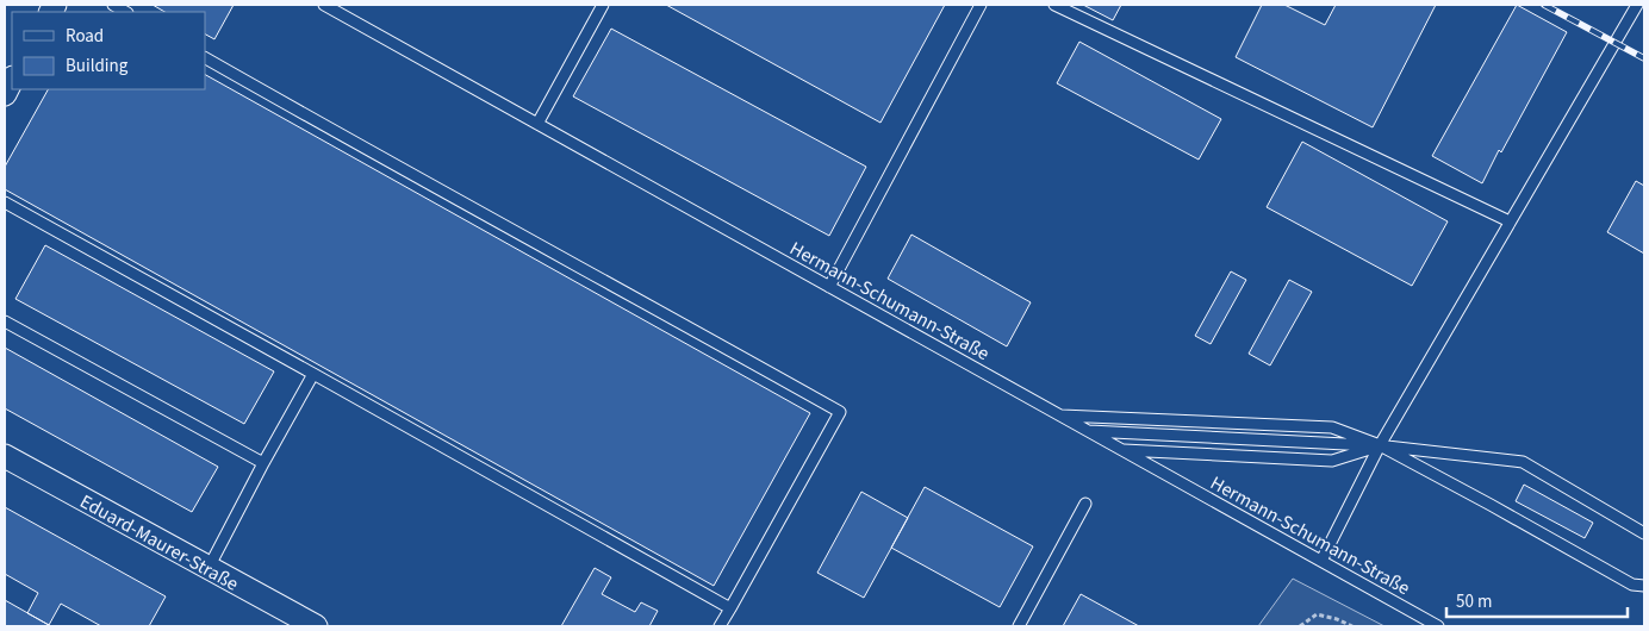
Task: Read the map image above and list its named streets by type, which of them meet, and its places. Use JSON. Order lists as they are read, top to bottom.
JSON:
{
  "streets": {
    "street": ["Eduard-Maurer-Straße"],
    "lane": ["Hermann-Schumann-Straße"]
  },
  "legend": ["Road", "Building"],
  "scale_bar": "50 m"
}
